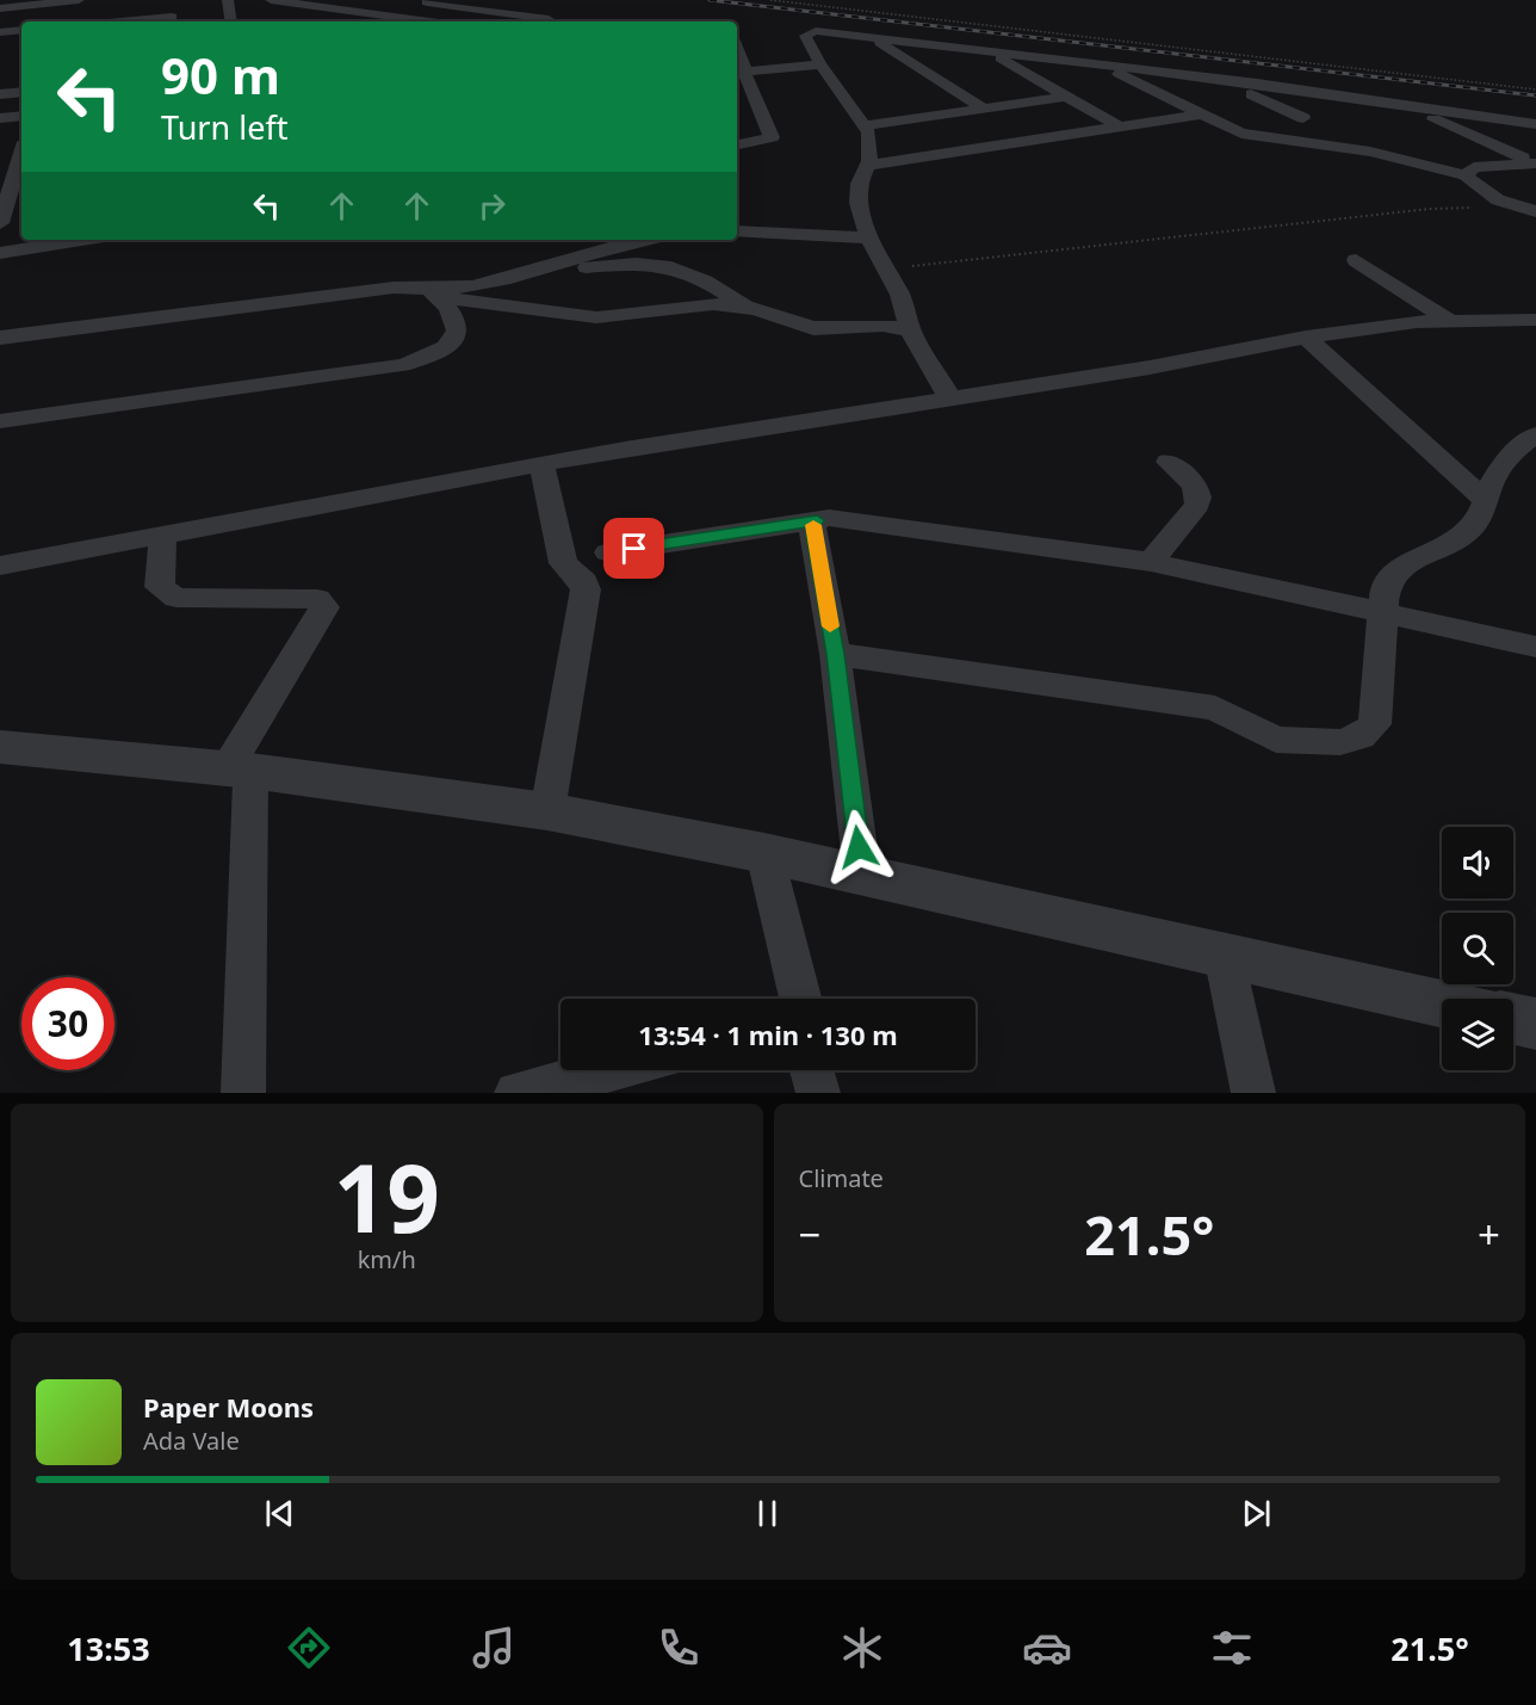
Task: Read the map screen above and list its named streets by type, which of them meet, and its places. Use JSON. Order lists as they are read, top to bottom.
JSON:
{
  "page": {
    "turn": ["90 m", "Turn left"],
    "limit": "30",
    "trip": "13:54 · 1 min · 130 m",
    "tile": [
      ["19", "km/h"],
      "Climate"
    ],
    "heat": ["−", "21.5°", "+"],
    "song": ["Paper Moons", "Ada Vale"],
    "tabs": ["13:53", "21.5°"]
  }
}
